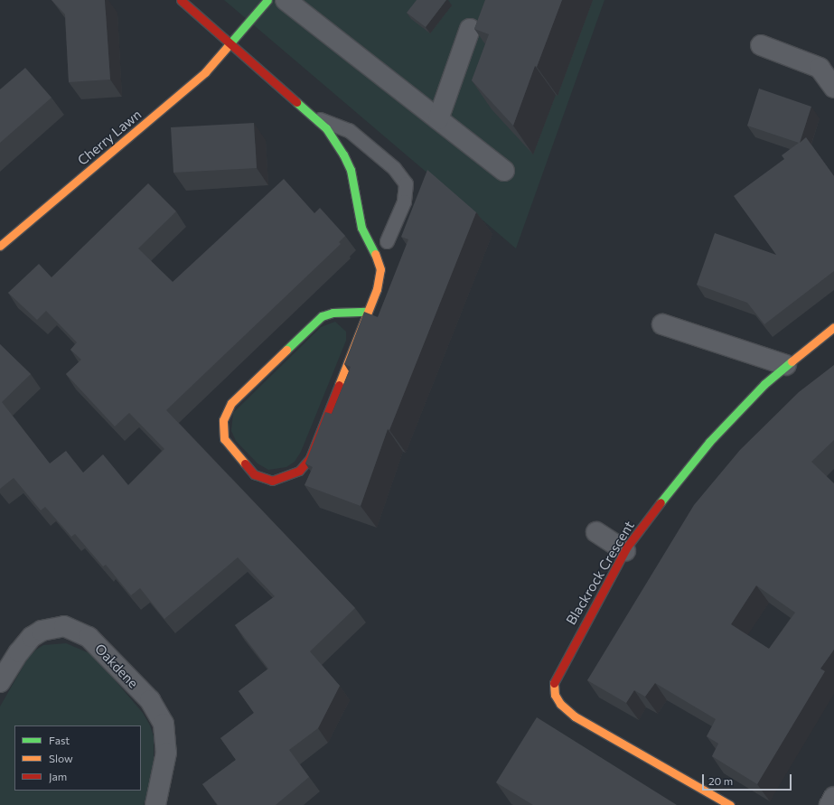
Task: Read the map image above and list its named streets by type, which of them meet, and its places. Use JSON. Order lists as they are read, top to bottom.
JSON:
{
  "streets": {
    "street": ["Cherry Lawn", "Blackrock Crescent", "Oakdene"]
  },
  "legend": ["Fast", "Slow", "Jam"],
  "scale_bar": "20 m"
}
